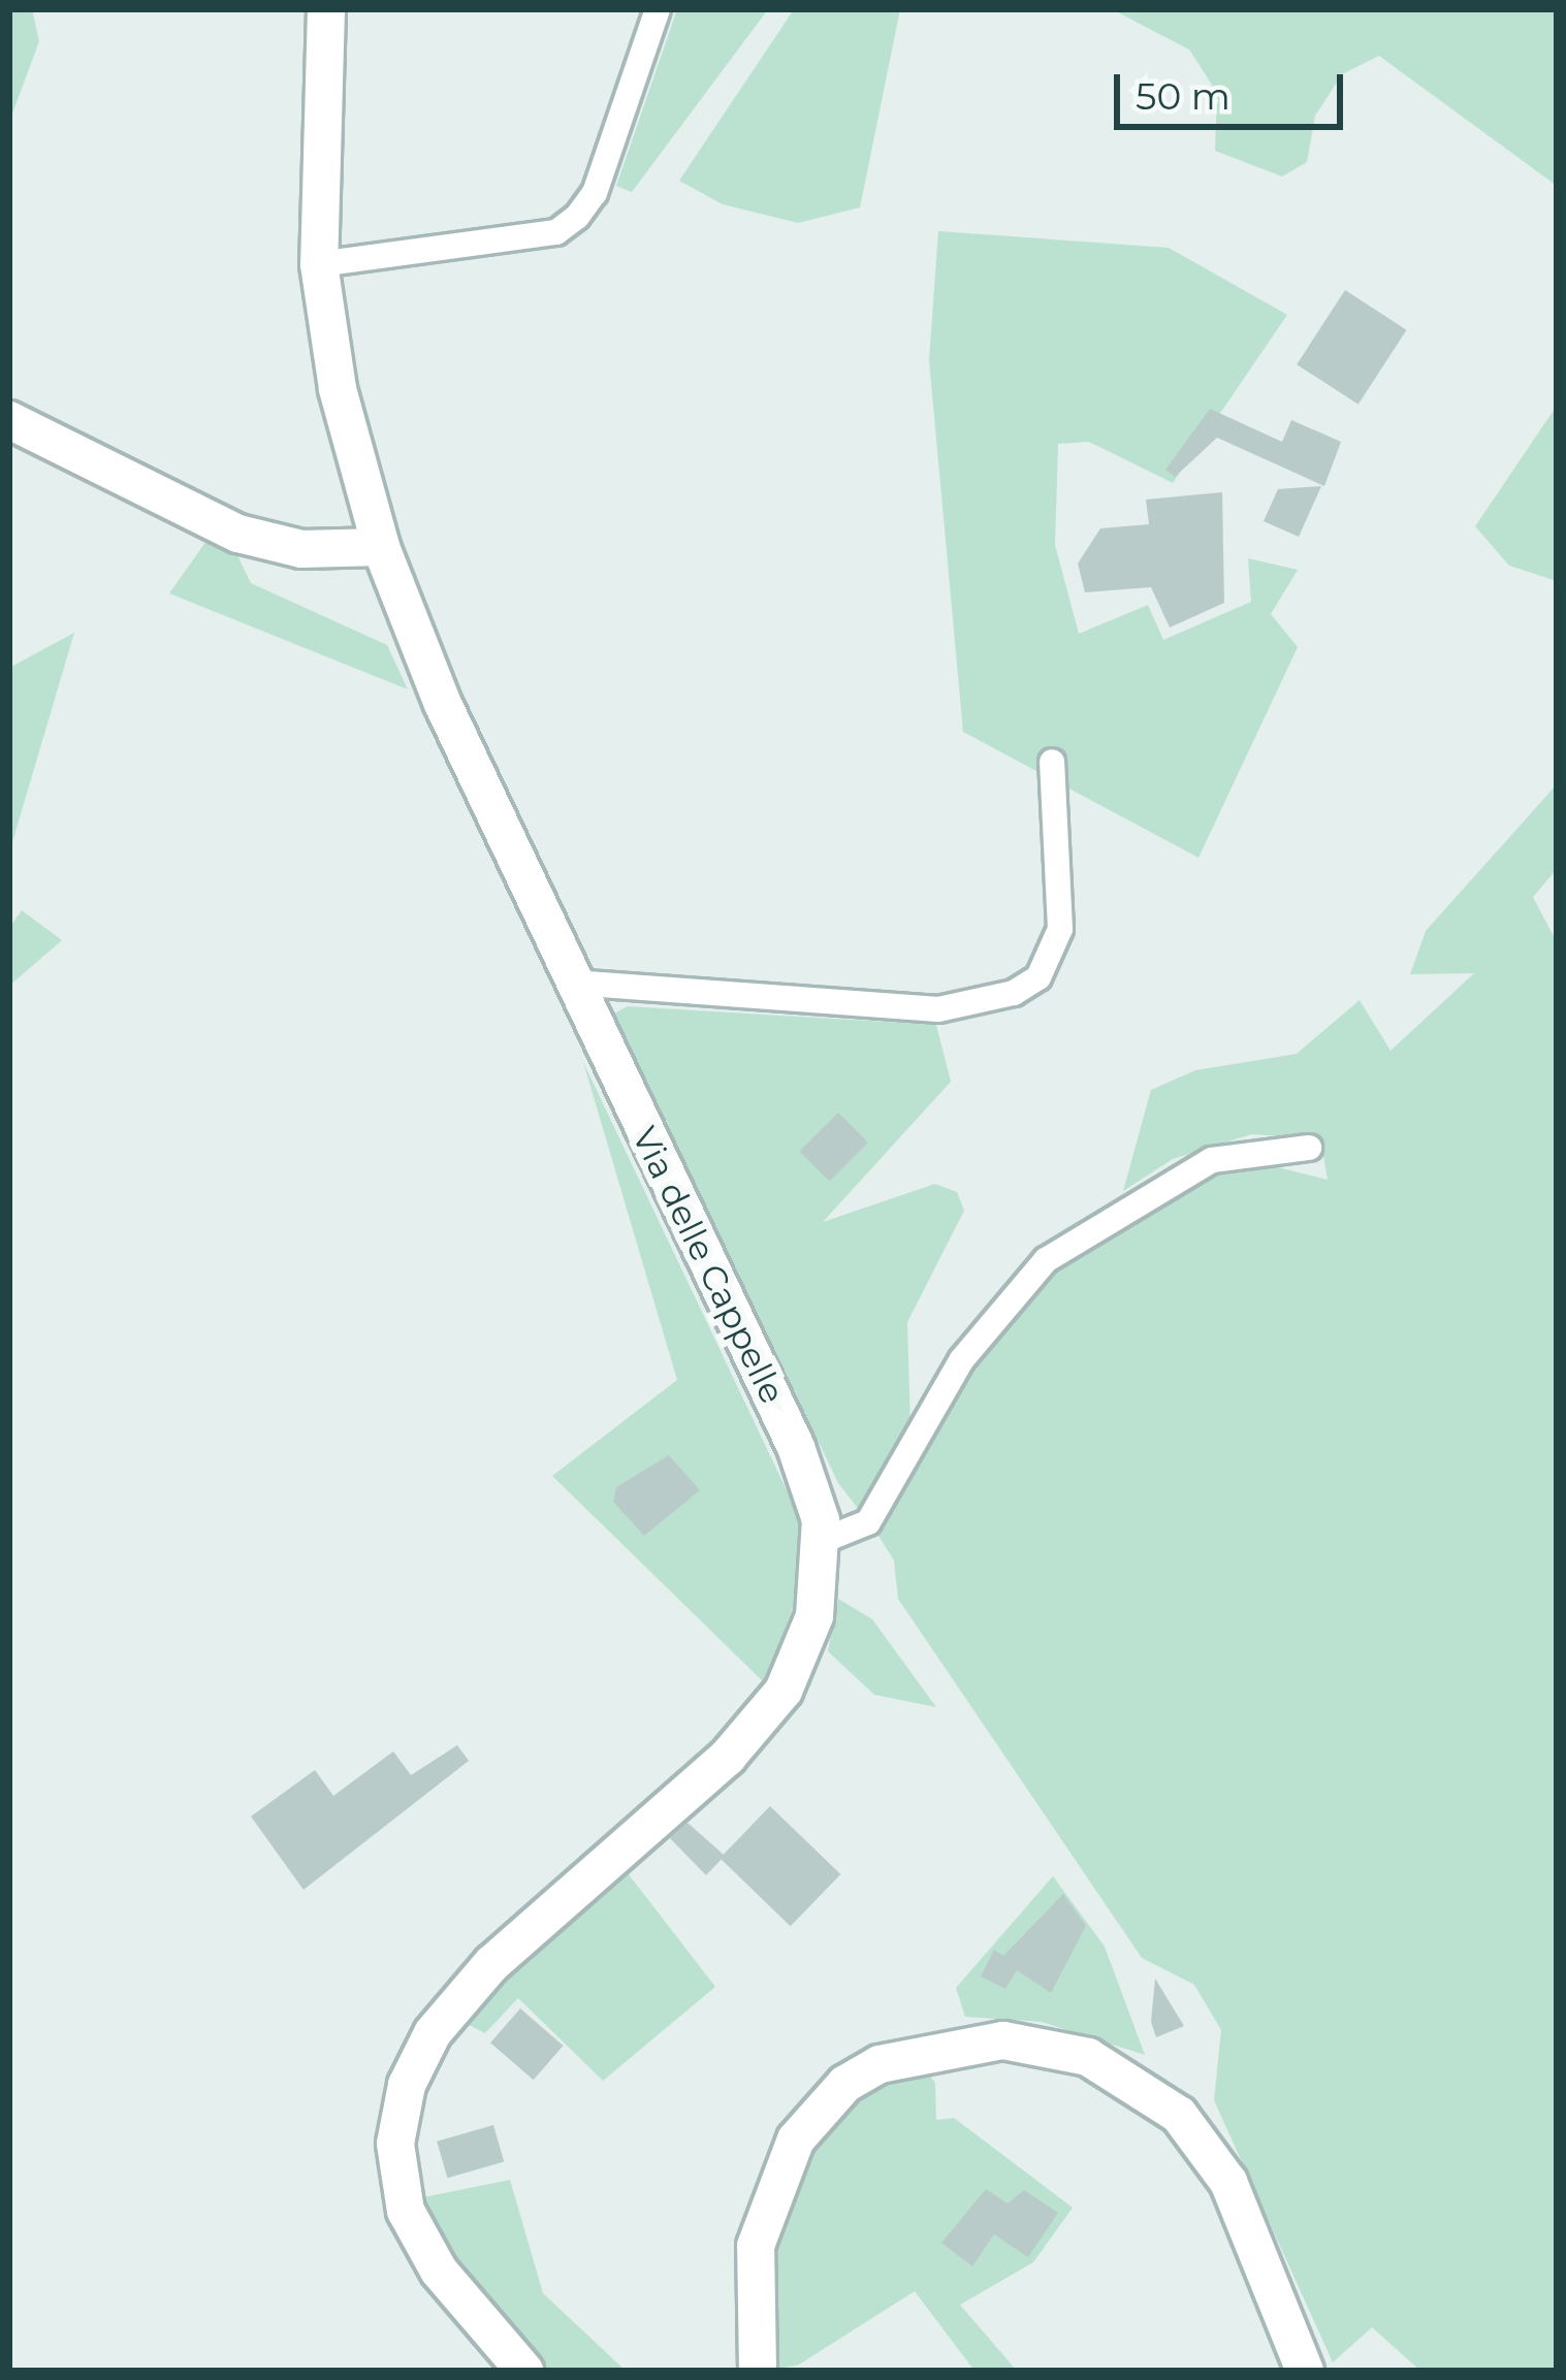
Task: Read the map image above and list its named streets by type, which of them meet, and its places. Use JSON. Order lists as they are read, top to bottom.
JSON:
{
  "streets": {
    "main road": ["Via delle Cappelle"]
  },
  "scale_bar": "50 m"
}
